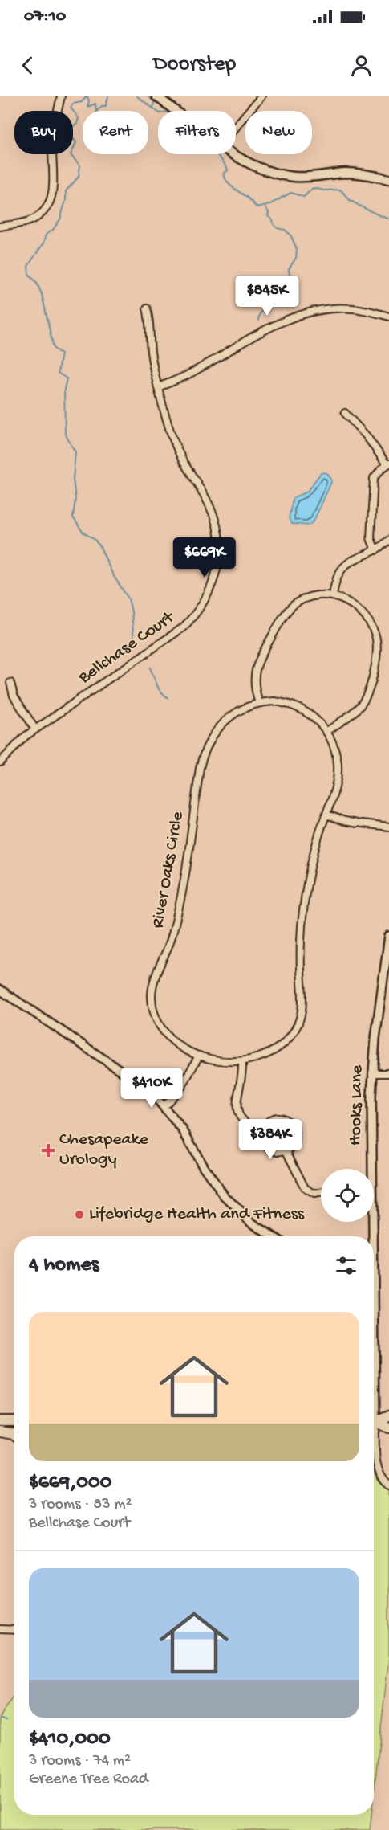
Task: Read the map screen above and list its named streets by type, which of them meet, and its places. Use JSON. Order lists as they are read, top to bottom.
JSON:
{
  "streets": {
    "street": ["Bellchase Court", "River Oaks Circle", "Hooks Lane"]
  },
  "places": {
    "health": ["Chesapeake Urology"],
    "other": ["Lifebridge Health and Fitness"]
  },
  "page": {
    "status": "07:10",
    "header": "Doorstep",
    "chip": [
      "Buy",
      "Rent",
      "Filters",
      "New"
    ],
    "price": [
      "$845K",
      "$669K",
      "$410K",
      "$384K"
    ],
    "heading": "4 homes",
    "list": [
      {
        "name": "$669,000",
        "note": "3 rooms · 83 m² · Bellchase Court"
      },
      {
        "name": "$410,000",
        "note": "3 rooms · 74 m² · Greene Tree Road"
      }
    ]
  }
}
